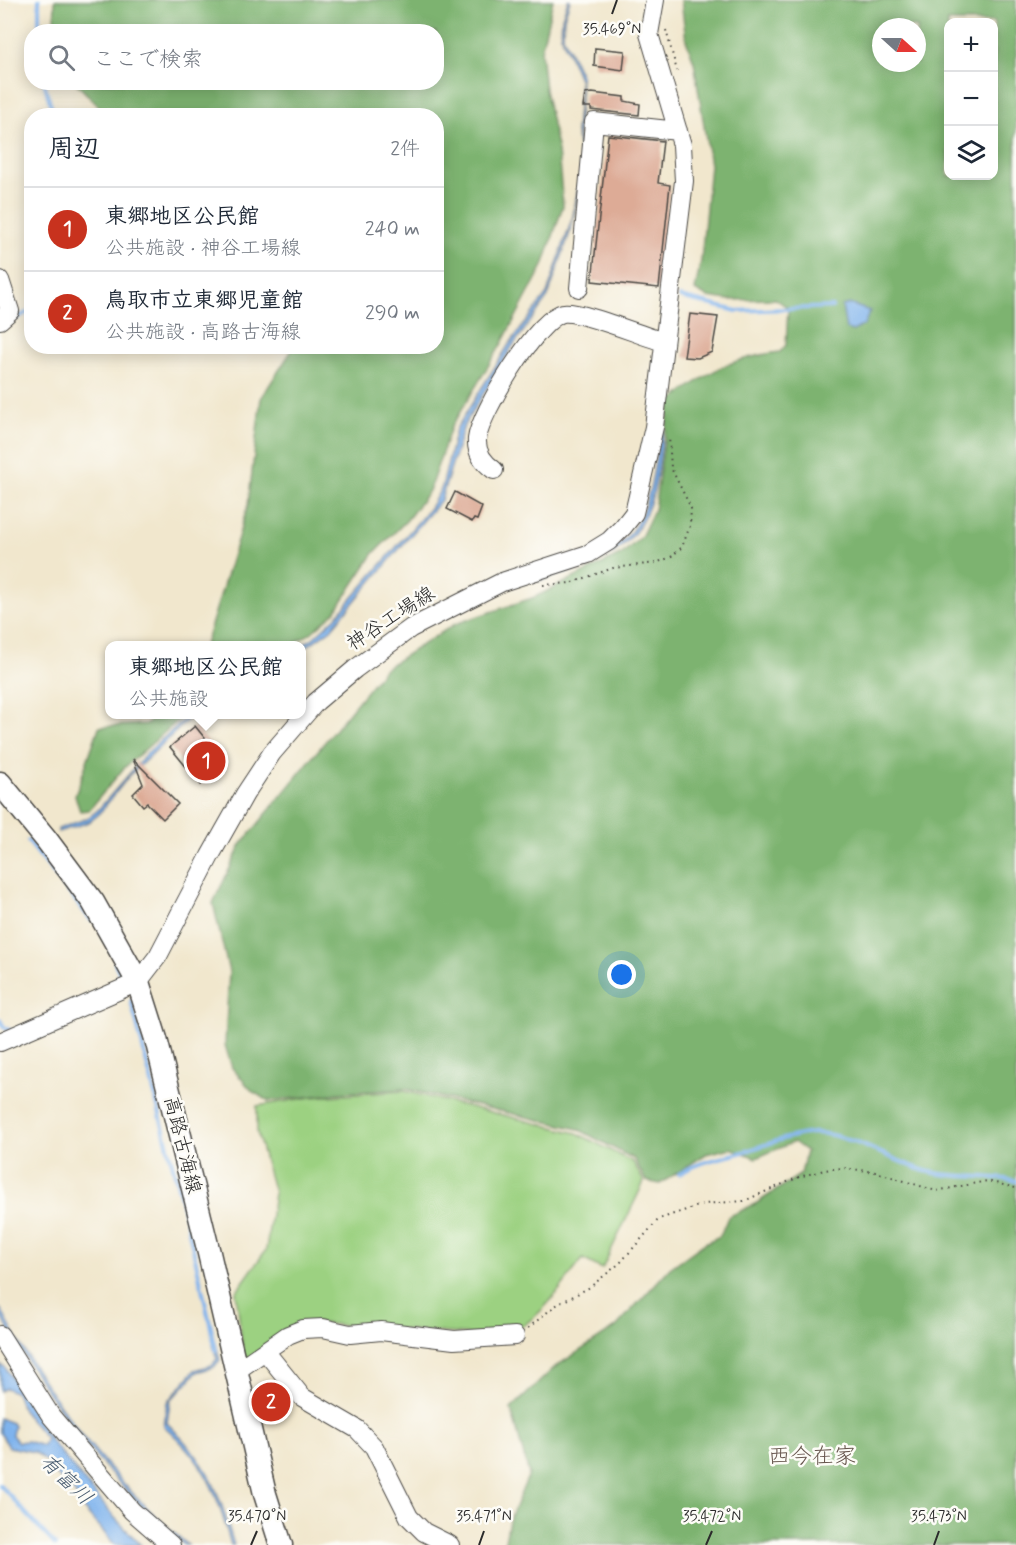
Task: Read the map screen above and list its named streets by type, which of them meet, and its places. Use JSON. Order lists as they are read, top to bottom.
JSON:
{
  "streets": {
    "main road": ["高路古海線"],
    "street": ["神谷工場線"]
  },
  "crossings": [
    ["神谷工場線", "高路古海線"]
  ],
  "districts": ["西今在家"],
  "water": ["有富川"],
  "north": "right",
  "page": {
    "map_buttons": ["+", "−"],
    "search": "ここで検索",
    "heading": ["周辺", "2件"],
    "list": [
      {
        "mark": "1",
        "name": "東郷地区公民館",
        "note": "公共施設 · 神谷工場線",
        "value": "240 m"
      },
      {
        "mark": "2",
        "name": "鳥取市立東郷児童館",
        "note": "公共施設 · 高路古海線",
        "value": "290 m"
      }
    ],
    "popup": ["東郷地区公民館", "公共施設"],
    "pins": ["1", "2"]
  },
  "coordinates": [
    "35.469°N",
    "35.470°N",
    "35.471°N",
    "35.472°N",
    "35.473°N"
  ]
}
